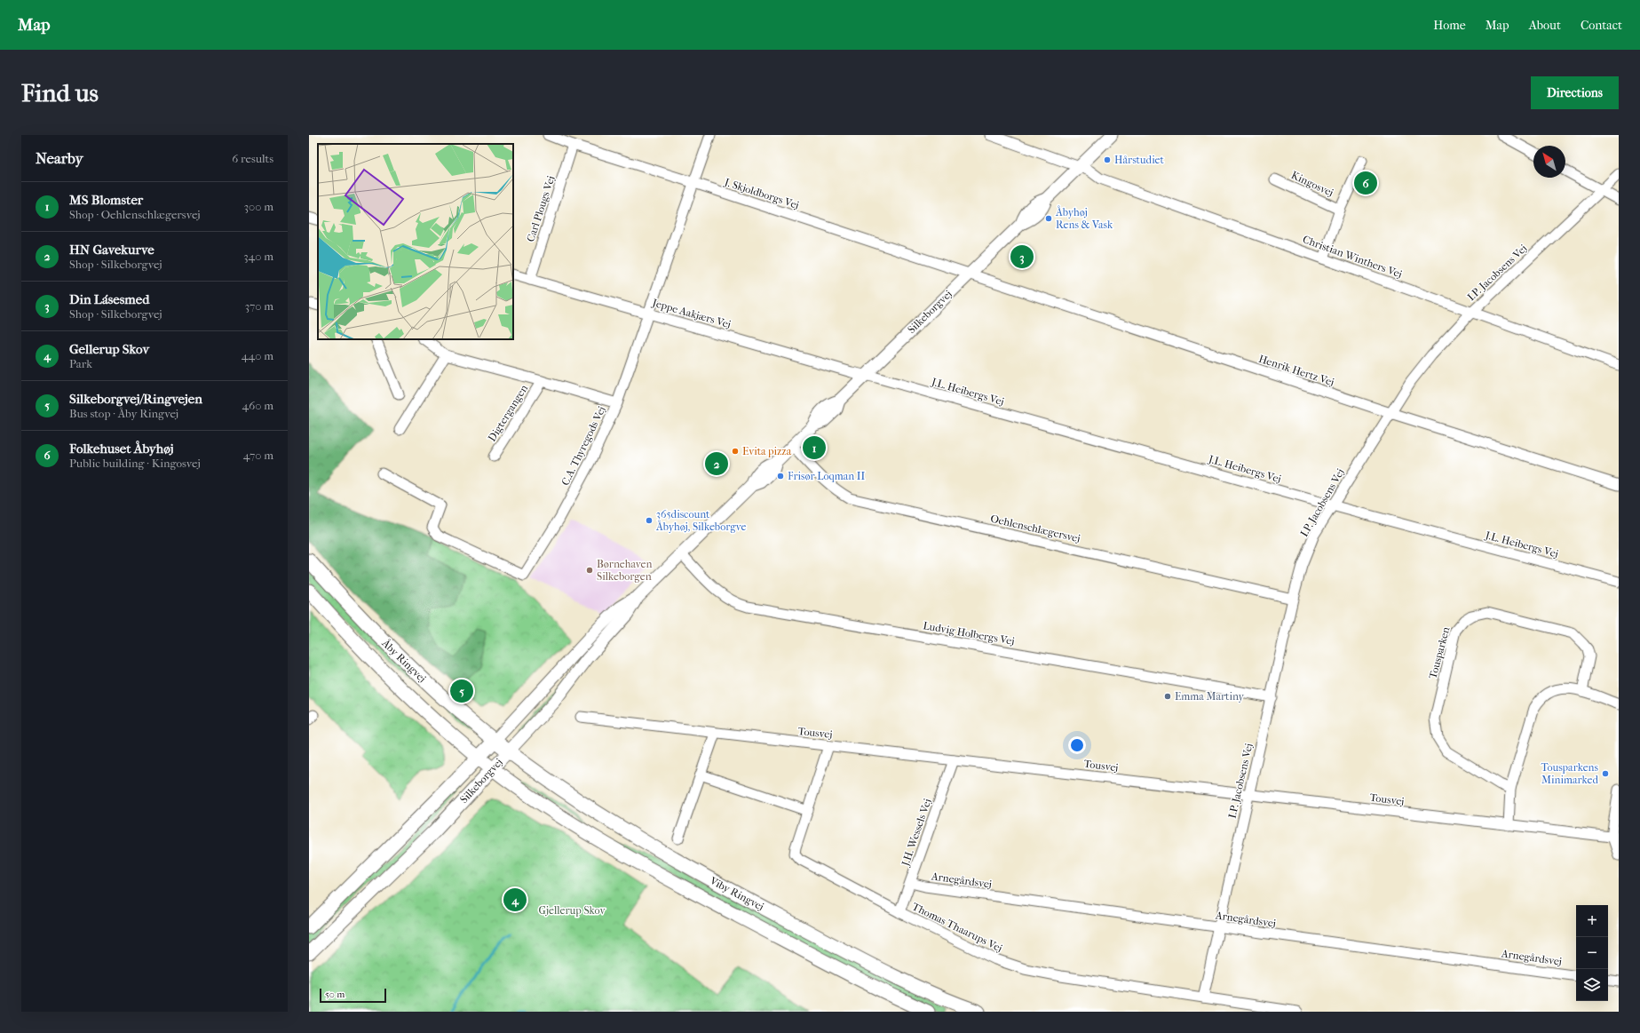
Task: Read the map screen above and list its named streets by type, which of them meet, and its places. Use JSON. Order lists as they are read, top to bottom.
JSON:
{
  "streets": {
    "main road": ["Silkeborgvej", "Åby Ringvej", "Viby Ringvej"],
    "street": [
      "Kingosvej",
      "J. Skjoldborgs Vej",
      "Carl Plougs Vej",
      "Christian Winthers Vej",
      "I.P. Jacobsens Vej",
      "Jeppe Aakjærs Vej",
      "Henrik Hertz Vej",
      "J.L. Heibergs Vej",
      "Digtergangen",
      "C.A. Thyregods Vej",
      "Oehlenschlægersvej",
      "Ludvig Holbergs Vej",
      "Tousparken",
      "Tousvej",
      "J.H. Wessels Vej",
      "Arnegårdsvej",
      "Thomas Thaarups Vej"
    ]
  },
  "crossings": [
    ["Kingosvej", "Christian Winthers Vej"],
    ["J. Skjoldborgs Vej", "Carl Plougs Vej"],
    ["J. Skjoldborgs Vej", "Silkeborgvej"],
    ["J. Skjoldborgs Vej", "Henrik Hertz Vej"],
    ["J. Skjoldborgs Vej", "C.A. Thyregods Vej"],
    ["Carl Plougs Vej", "Jeppe Aakjærs Vej"],
    ["Christian Winthers Vej", "I.P. Jacobsens Vej"],
    ["Christian Winthers Vej", "Silkeborgvej"],
    ["I.P. Jacobsens Vej", "Henrik Hertz Vej"],
    ["I.P. Jacobsens Vej", "J.L. Heibergs Vej"],
    ["I.P. Jacobsens Vej", "Oehlenschlægersvej"],
    ["I.P. Jacobsens Vej", "Ludvig Holbergs Vej"],
    ["I.P. Jacobsens Vej", "Tousvej"],
    ["I.P. Jacobsens Vej", "Arnegårdsvej"],
    ["I.P. Jacobsens Vej", "Thomas Thaarups Vej"],
    ["Silkeborgvej", "Jeppe Aakjærs Vej"],
    ["Silkeborgvej", "Henrik Hertz Vej"],
    ["Silkeborgvej", "J.L. Heibergs Vej"],
    ["Silkeborgvej", "Oehlenschlægersvej"],
    ["Silkeborgvej", "Ludvig Holbergs Vej"],
    ["Silkeborgvej", "Åby Ringvej"],
    ["Silkeborgvej", "Viby Ringvej"],
    ["Jeppe Aakjærs Vej", "J.L. Heibergs Vej"],
    ["Jeppe Aakjærs Vej", "C.A. Thyregods Vej"],
    ["Digtergangen", "C.A. Thyregods Vej"],
    ["Åby Ringvej", "Viby Ringvej"],
    ["Tousvej", "J.H. Wessels Vej"],
    ["Tousvej", "Thomas Thaarups Vej"],
    ["J.H. Wessels Vej", "Arnegårdsvej"],
    ["J.H. Wessels Vej", "Thomas Thaarups Vej"]
  ],
  "parks": ["Gjellerup Skov"],
  "places": [
    "Hårstudiet",
    "Åbyhøj Rens & Vask",
    "Evita pizza",
    "Frisør Loqman II",
    "365discount Åbyhøj, Silkeborgve",
    "Børnehaven Silkeborgen",
    "Emma Martiny",
    "Tousparkens Minimarked"
  ],
  "scale_bar": "50 m",
  "north": "top left",
  "page": {
    "header": "Map",
    "nav": [
      "Home",
      "Map",
      "About",
      "Contact"
    ],
    "buttons": "Directions",
    "title": "Find us",
    "heading": ["Nearby", "6 results"],
    "pins": [
      "6",
      "3",
      "1",
      "2",
      "5",
      "4"
    ],
    "list": [
      {
        "mark": "1",
        "name": "MS Blomster",
        "note": "Shop · Oehlenschlægersvej",
        "value": "300 m"
      },
      {
        "mark": "2",
        "name": "HN Gavekurve",
        "note": "Shop · Silkeborgvej",
        "value": "340 m"
      },
      {
        "mark": "3",
        "name": "Din Lásesmed",
        "note": "Shop · Silkeborgvej",
        "value": "370 m"
      },
      {
        "mark": "4",
        "name": "Gellerup Skov",
        "note": "Park",
        "value": "440 m"
      },
      {
        "mark": "5",
        "name": "Silkeborgvej/Ringvejen",
        "note": "Bus stop · Åby Ringvej",
        "value": "460 m"
      },
      {
        "mark": "6",
        "name": "Folkehuset Åbyhøj",
        "note": "Public building · Kingosvej",
        "value": "470 m"
      }
    ],
    "map_buttons": ["+", "−"],
    "scale": "50 m"
  }
}
